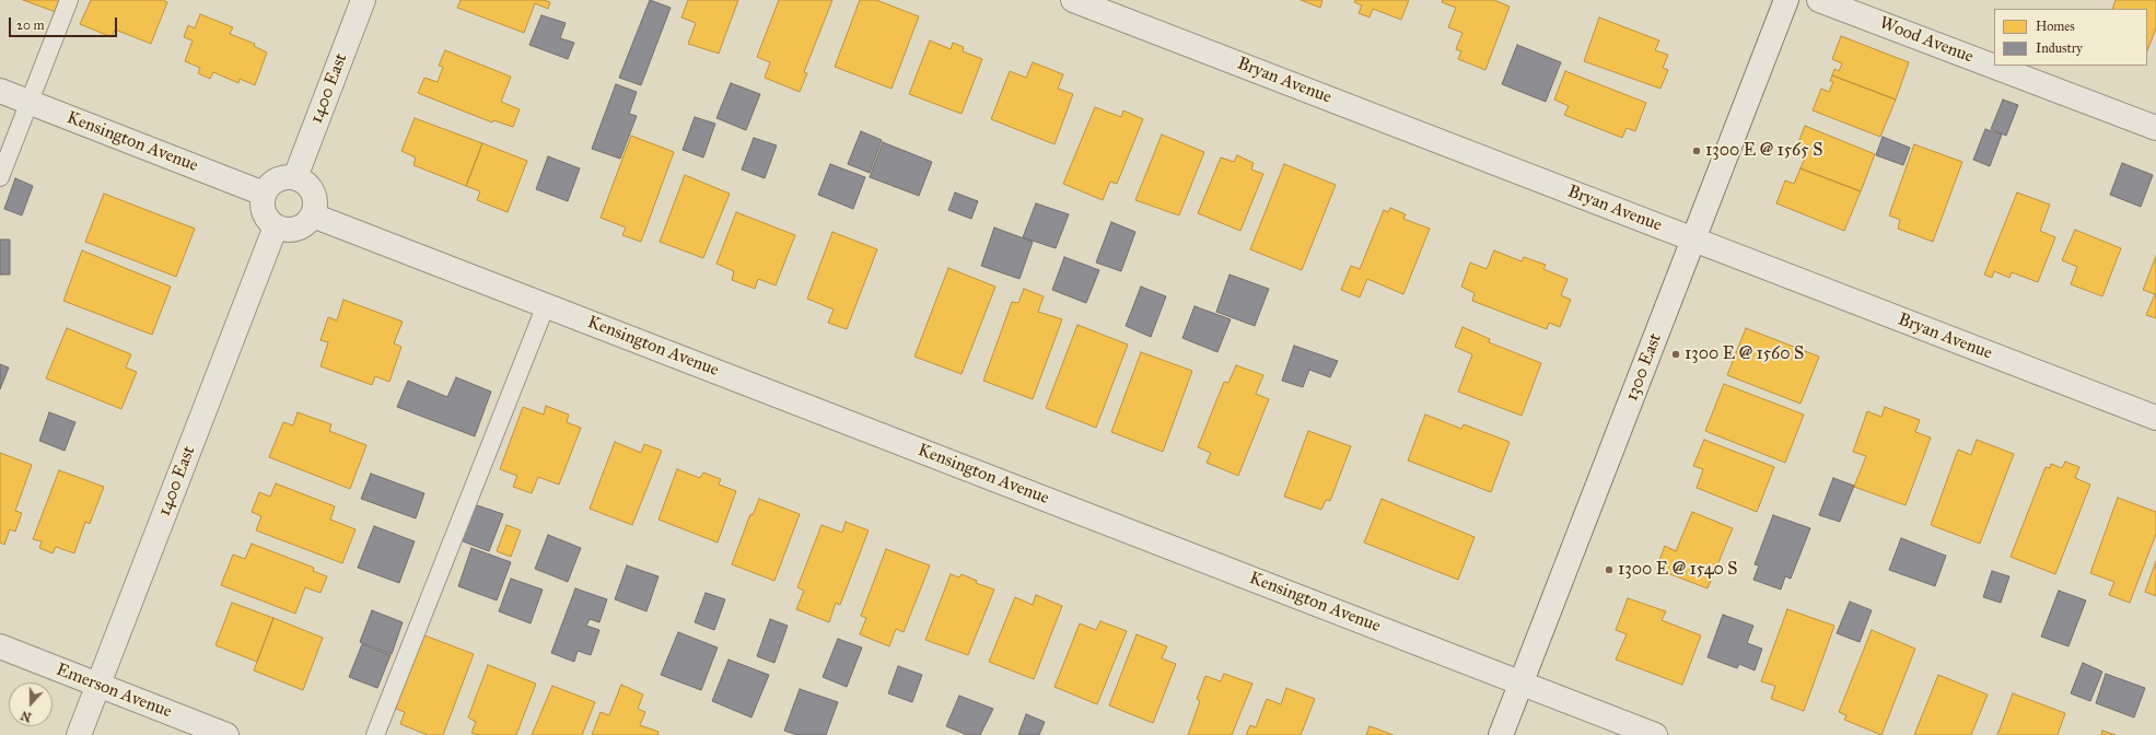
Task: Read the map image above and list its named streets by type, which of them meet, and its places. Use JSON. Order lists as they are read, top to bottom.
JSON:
{
  "streets": {
    "street": [
      "Wood Avenue",
      "Bryan Avenue",
      "1400 East",
      "Kensington Avenue",
      "1300 East",
      "Emerson Avenue"
    ]
  },
  "crossings": [
    ["Bryan Avenue", "1300 East"],
    ["1400 East", "Kensington Avenue"],
    ["1400 East", "Emerson Avenue"],
    ["Kensington Avenue", "1300 East"]
  ],
  "places": ["1300 E @ 1565 S", "1300 E @ 1560 S", "1300 E @ 1540 S"],
  "legend": ["Homes", "Industry"],
  "scale_bar": "20 m",
  "north": "bottom"
}
